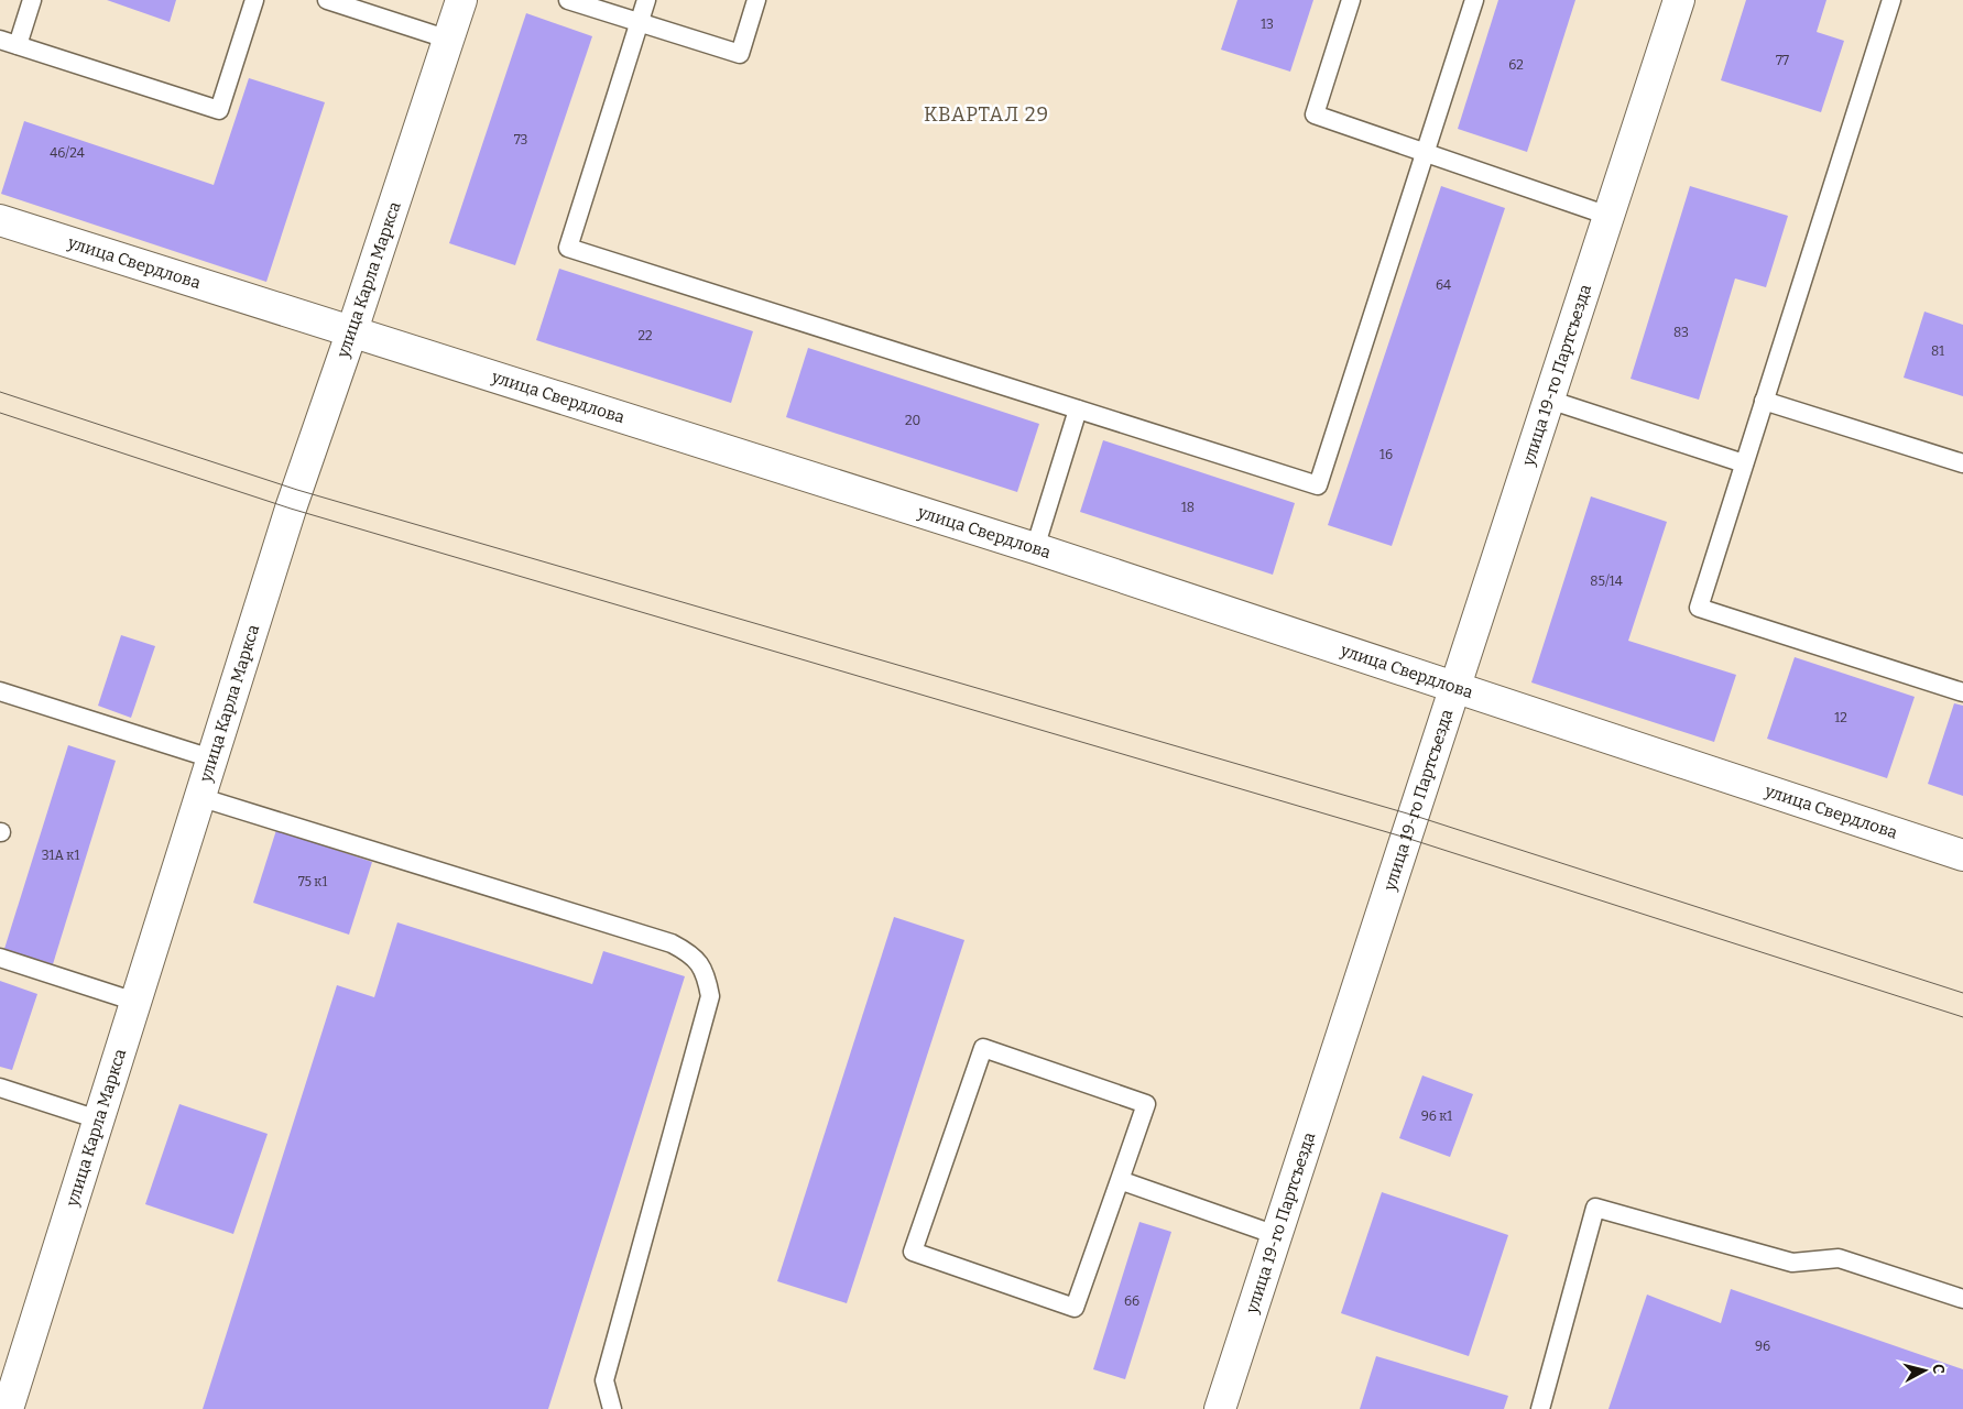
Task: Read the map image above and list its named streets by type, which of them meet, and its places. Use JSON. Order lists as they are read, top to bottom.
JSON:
{
  "streets": {
    "street": ["улица Свердлова", "улица Карла Маркса", "улица 19-го Партсъезда"]
  },
  "crossings": [
    ["улица Свердлова", "улица Карла Маркса"],
    ["улица Свердлова", "улица 19-го Партсъезда"]
  ],
  "districts": ["КВАРТАЛ 29"],
  "house_numbers": [
    "13",
    "77",
    "62",
    "73",
    "46/24",
    "64",
    "83",
    "22",
    "81",
    "20",
    "16",
    "18",
    "85/14",
    "12",
    "31А к1",
    "75 к1",
    "96 к1",
    "66",
    "96"
  ],
  "north": "right"
}
